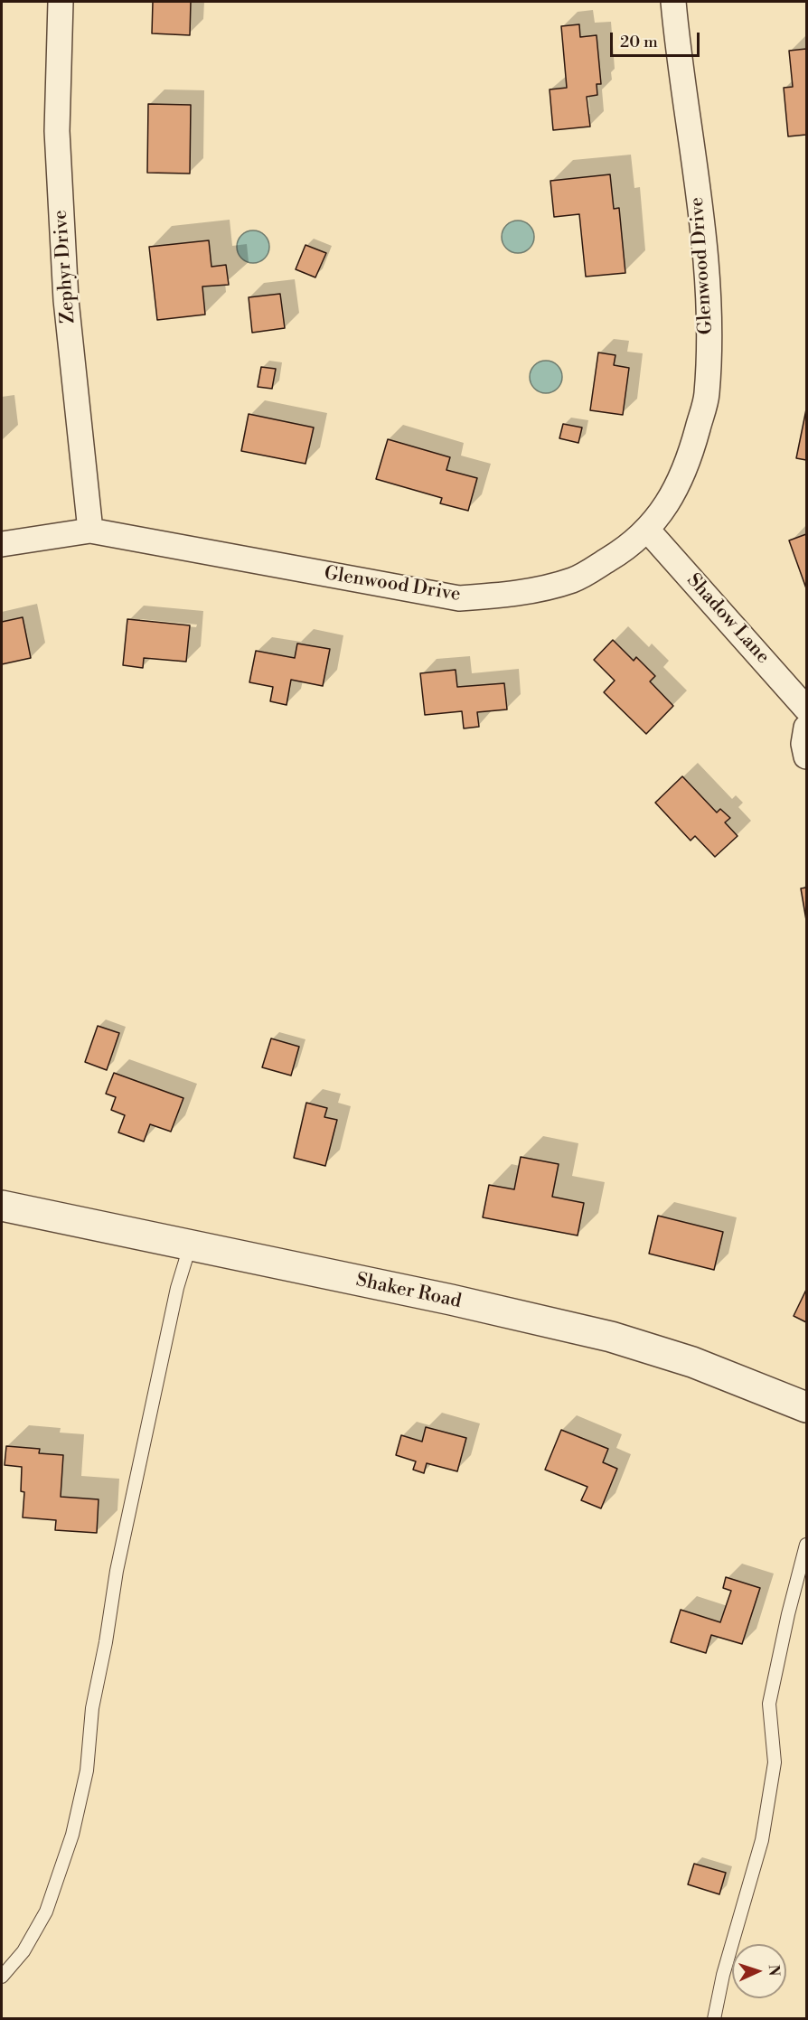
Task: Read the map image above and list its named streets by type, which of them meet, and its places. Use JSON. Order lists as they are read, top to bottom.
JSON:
{
  "streets": {
    "street": [
      "Glenwood Drive",
      "Zephyr Drive",
      "Shadow Lane",
      "Shaker Road"
    ]
  },
  "crossings": [
    ["Glenwood Drive", "Zephyr Drive"],
    ["Glenwood Drive", "Shadow Lane"]
  ],
  "scale_bar": "20 m",
  "north": "right"
}
